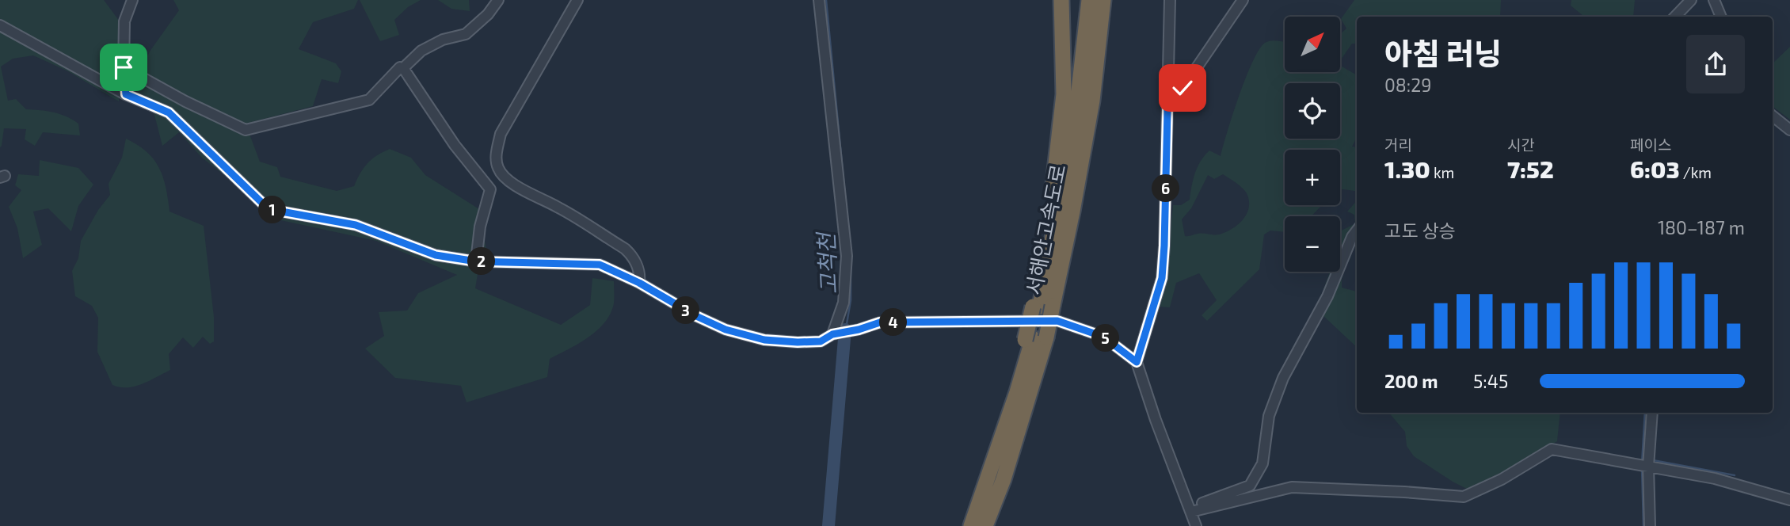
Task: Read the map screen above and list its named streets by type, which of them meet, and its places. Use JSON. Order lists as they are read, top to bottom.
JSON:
{
  "streets": {
    "highway": ["서해안고속도로"]
  },
  "water": ["고척천"],
  "north": "top right",
  "page": {
    "map_buttons": ["+", "−"],
    "heading": ["아침 러닝", "08:29"],
    "stats": [
      ["거리", "1.30 km"],
      ["시간", "7:52"],
      ["페이스", "6:03 /km"]
    ],
    "pins": [
      "6",
      "1",
      "2",
      "3",
      "4",
      "5"
    ],
    "chart": ["고도 상승", "180–187 m"],
    "list": [
      {
        "name": "200 m",
        "note": "5:45"
      }
    ]
  }
}
